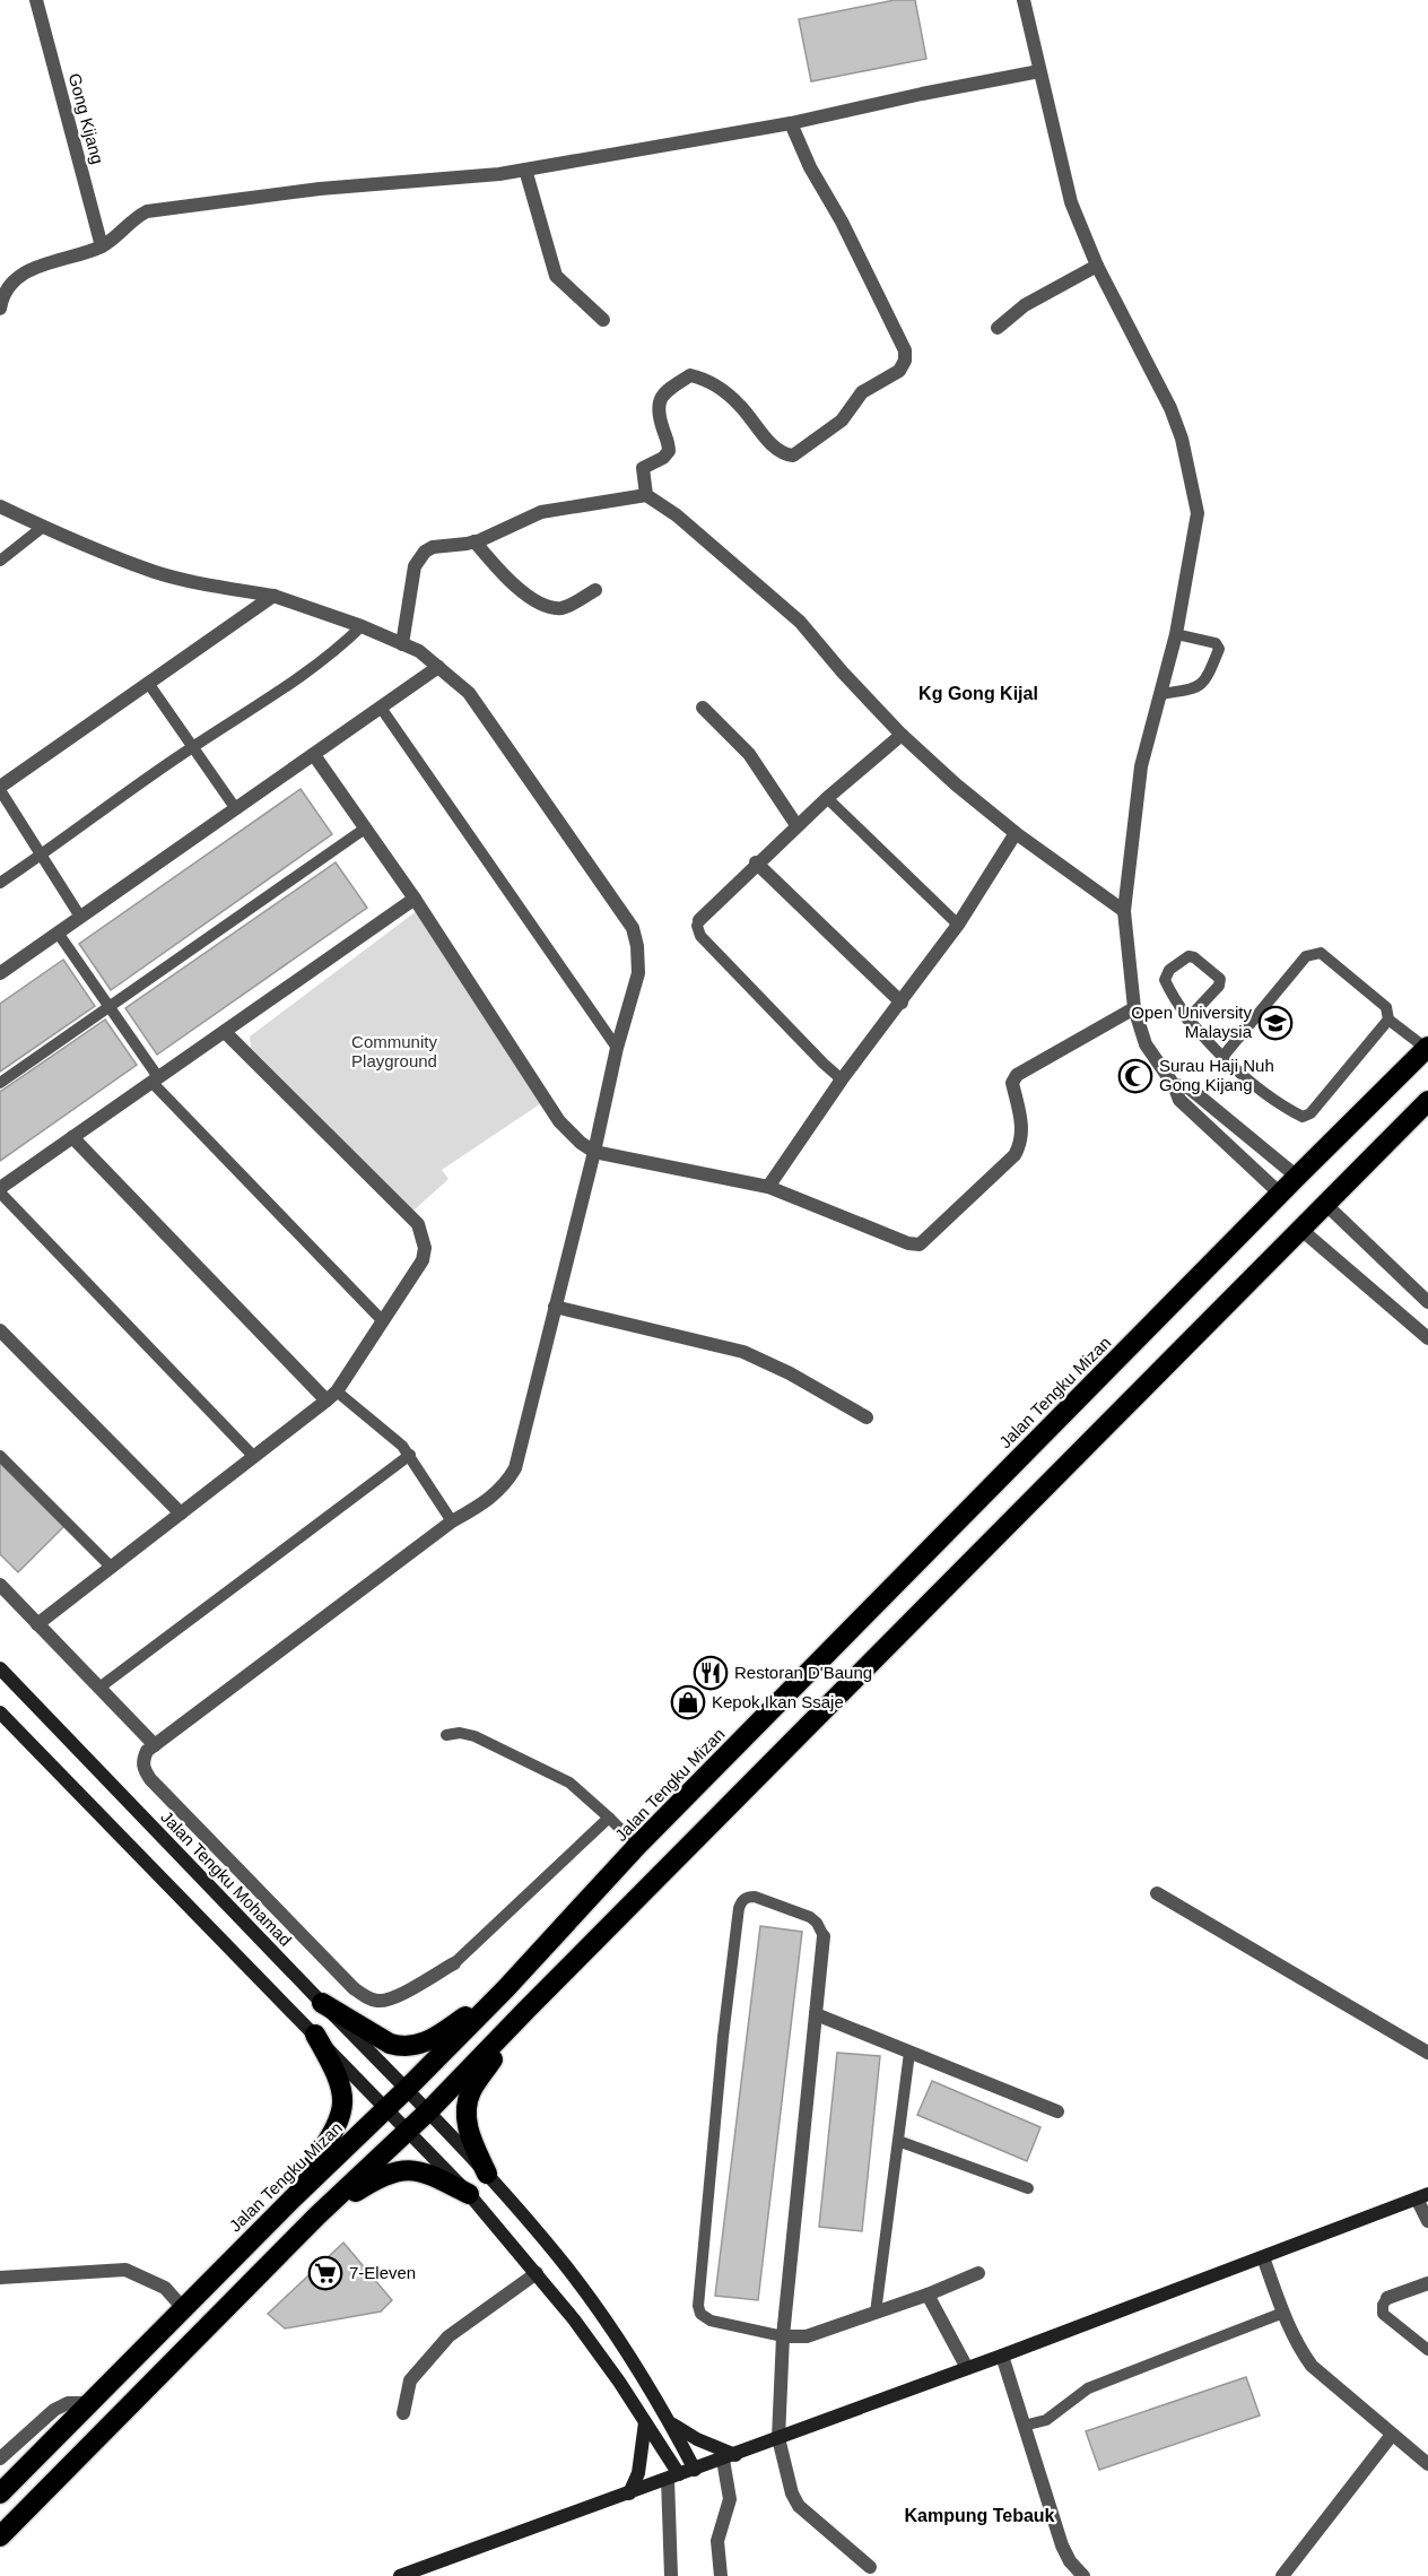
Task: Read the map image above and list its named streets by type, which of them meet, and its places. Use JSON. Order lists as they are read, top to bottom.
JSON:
{
  "streets": {
    "highway": ["Jalan Tengku Mizan"],
    "street": ["Gong Kijang", "Jalan Tengku Mohamad"]
  },
  "crossings": [
    ["Jalan Tengku Mizan", "Jalan Tengku Mohamad"]
  ],
  "districts": ["Kg Gong Kijal", "Kampung Tebauk"],
  "parks": ["Community Playground"],
  "places": {
    "school or university": ["Open University Malaysia"],
    "mosque": ["Surau Haji Nuh Gong Kijang"],
    "restaurant": ["Restoran D'Baung"],
    "shop": ["Kepok Ikan Ssaje"],
    "supermarket": ["7-Eleven"]
  }
}
